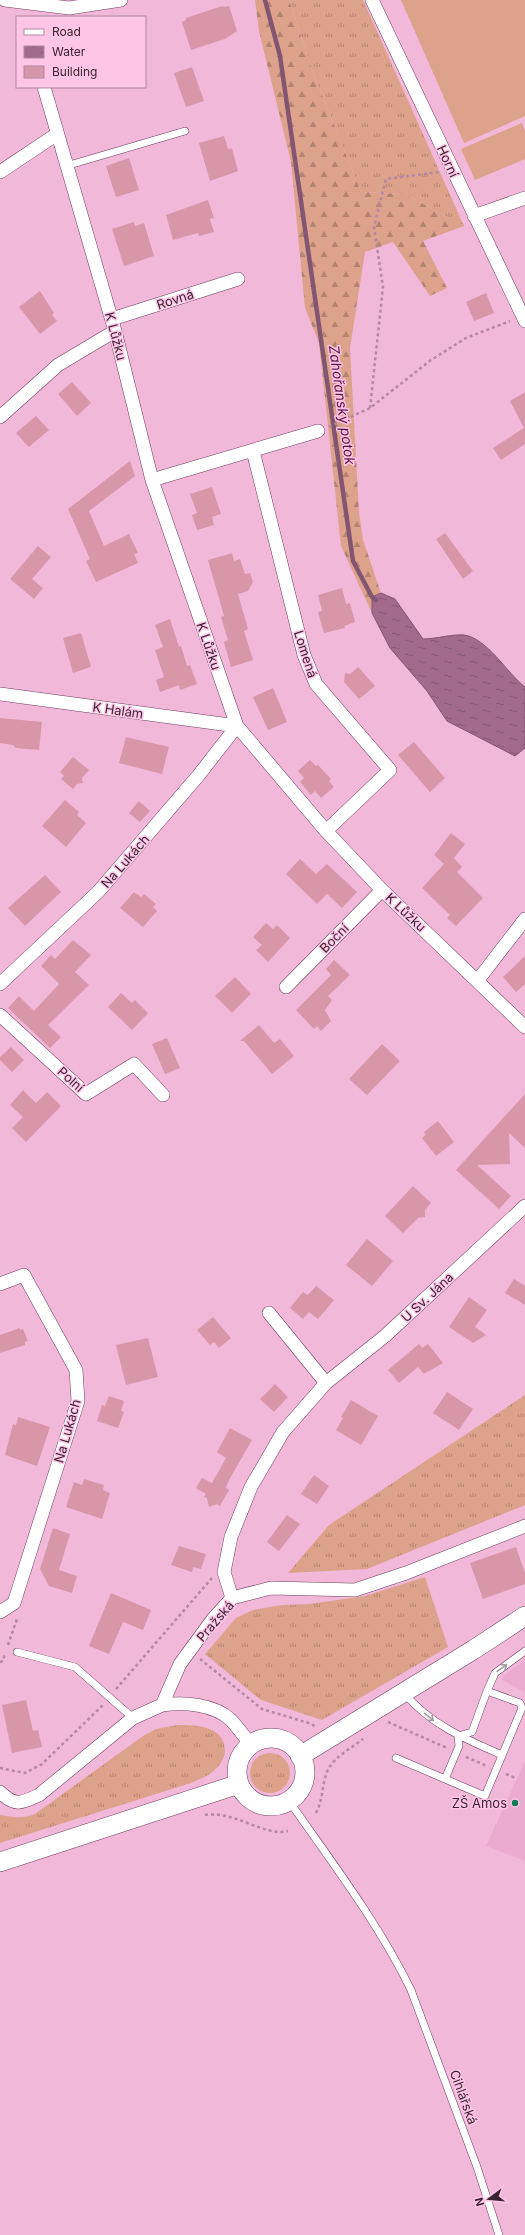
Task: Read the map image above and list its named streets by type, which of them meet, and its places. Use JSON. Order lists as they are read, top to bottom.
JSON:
{
  "streets": {
    "street": [
      "Horní",
      "Rovná",
      "K Lůžku",
      "Lomená",
      "K Halám",
      "Na Lukách",
      "Boční",
      "Polní",
      "U Sv. Jána",
      "Pražská"
    ],
    "lane": ["Cihlářská"]
  },
  "crossings": [
    ["Rovná", "K Lůžku"],
    ["K Lůžku", "Lomená"],
    ["K Lůžku", "K Halám"],
    ["K Lůžku", "Na Lukách"],
    ["K Lůžku", "Boční"],
    ["K Halám", "Na Lukách"],
    ["U Sv. Jána", "Pražská"]
  ],
  "water": ["Zahořanský potok"],
  "places": ["ZŠ Amos"],
  "legend": ["Road", "Water", "Building"],
  "north": "left"
}
